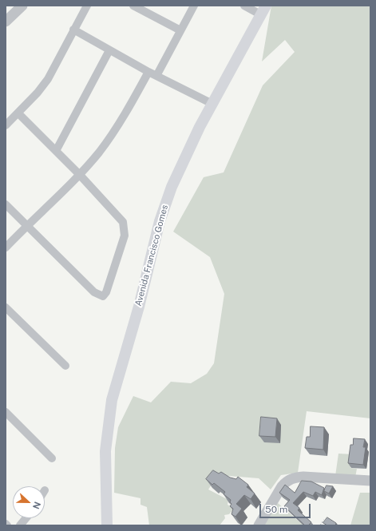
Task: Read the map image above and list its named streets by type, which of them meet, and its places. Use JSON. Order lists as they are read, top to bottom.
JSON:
{
  "streets": {
    "main road": ["Avenida Francisco Gomes"]
  },
  "scale_bar": "50 m",
  "north": "right"
}
